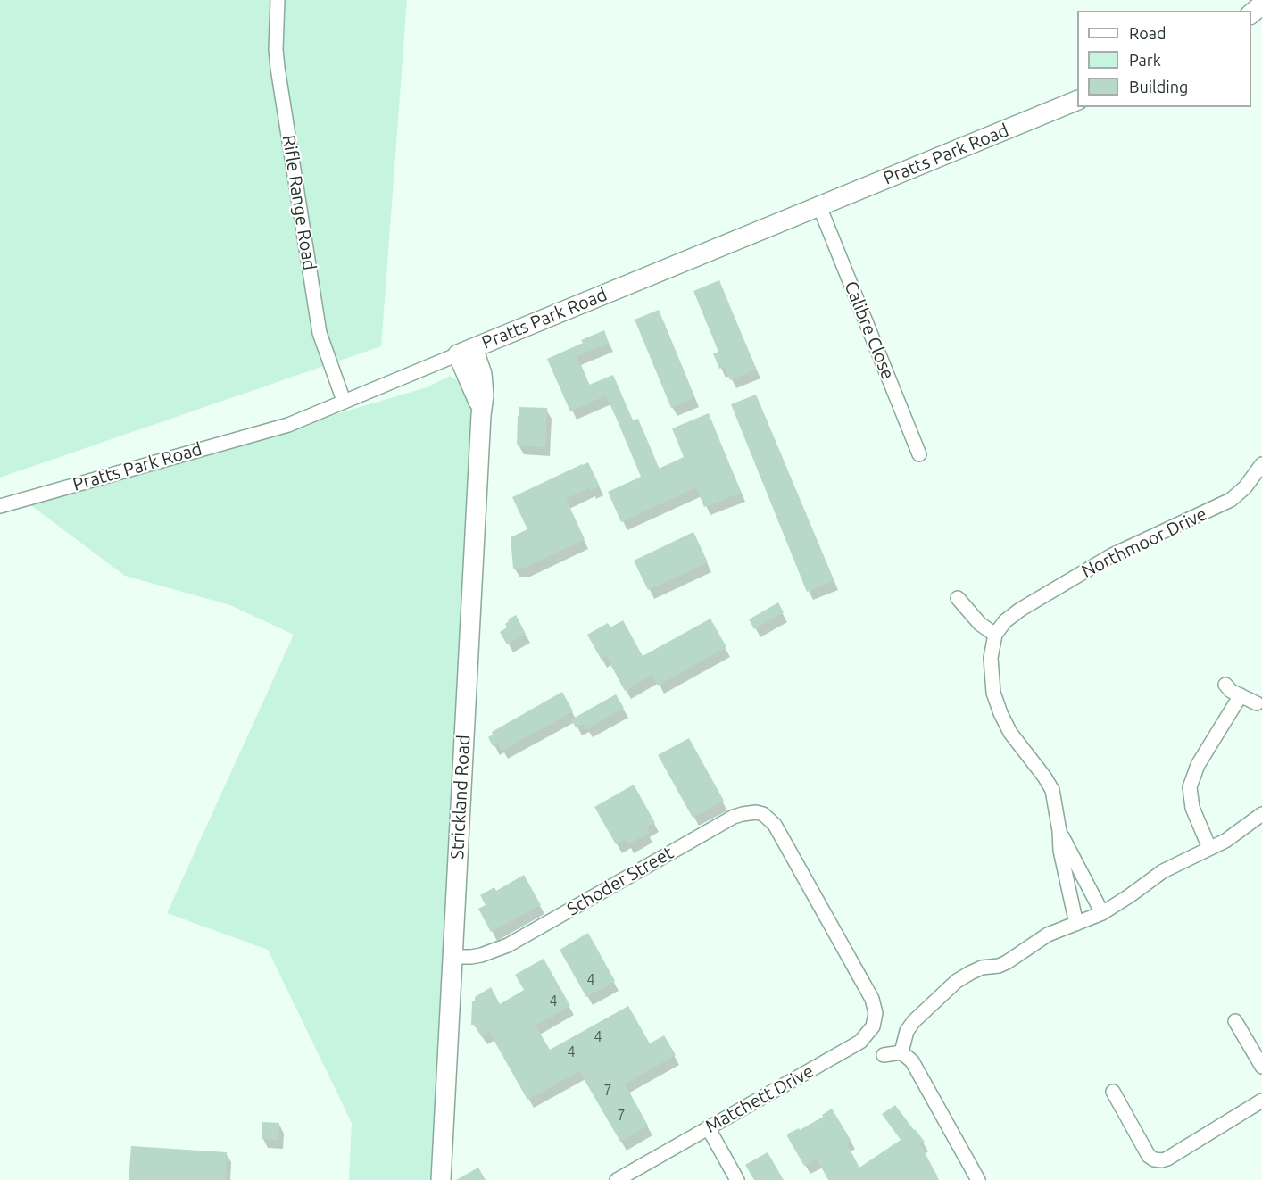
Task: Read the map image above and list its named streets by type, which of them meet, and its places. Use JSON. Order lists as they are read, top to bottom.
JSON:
{
  "streets": {
    "street": [
      "Pratts Park Road",
      "Rifle Range Road",
      "Calibre Close",
      "Northmoor Drive",
      "Strickland Road",
      "Schoder Street",
      "Matchett Drive"
    ]
  },
  "crossings": [
    ["Pratts Park Road", "Rifle Range Road"],
    ["Pratts Park Road", "Calibre Close"],
    ["Pratts Park Road", "Strickland Road"],
    ["Strickland Road", "Schoder Street"],
    ["Schoder Street", "Matchett Drive"]
  ],
  "house_numbers": [
    "4",
    "4",
    "4",
    "4",
    "7",
    "7"
  ],
  "legend": ["Road", "Park", "Building"]
}
